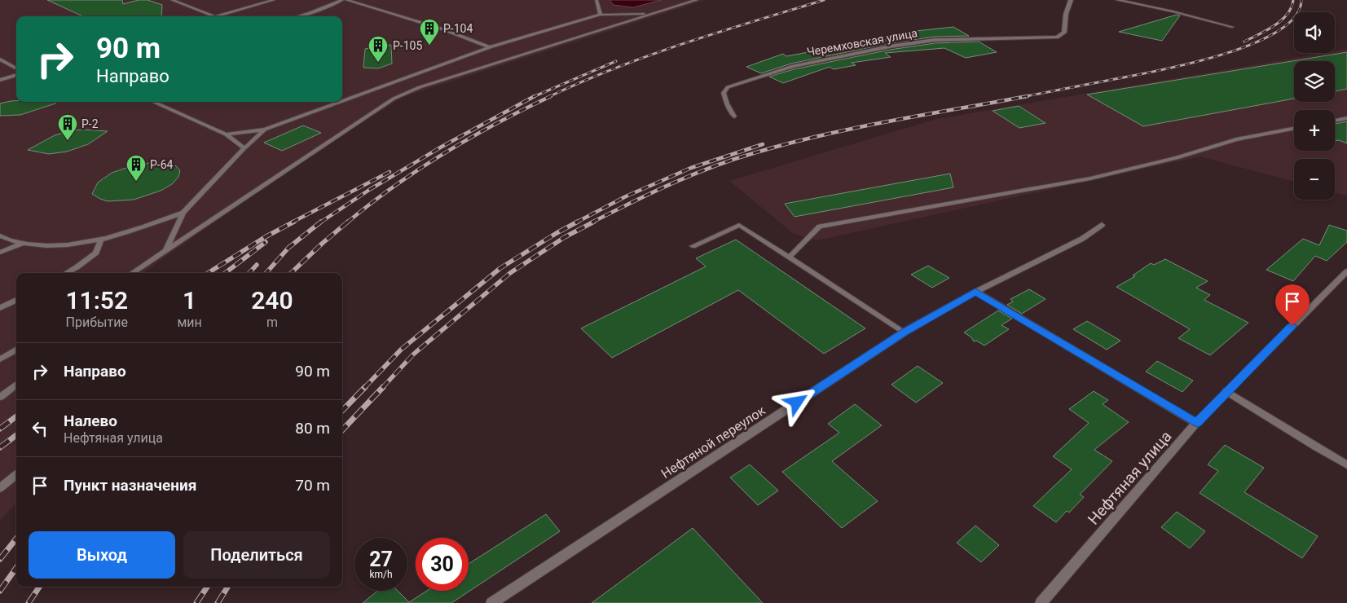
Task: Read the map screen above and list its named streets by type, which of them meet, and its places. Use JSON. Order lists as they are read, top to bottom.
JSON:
{
  "streets": {
    "street": ["Черемховская улица", "Нефтяной переулок", "Нефтяная улица"]
  },
  "places": {
    "building": [
      "Р-104",
      "Р-105",
      "Р-2",
      "Р-64"
    ]
  },
  "page": {
    "map_buttons": ["+", "−"],
    "turn": ["90 m", "Направо"],
    "eta": [
      "11:52",
      "Прибытие",
      "1",
      "мин",
      "240",
      "m"
    ],
    "list": [
      {
        "name": "Направо",
        "value": "90 m"
      },
      {
        "name": "Налево",
        "note": "Нефтяная улица",
        "value": "80 m"
      },
      {
        "name": "Пункт назначения",
        "value": "70 m"
      }
    ],
    "buttons": ["Выход", "Поделиться"],
    "speed": "27 km/h",
    "limit": "30"
  }
}
